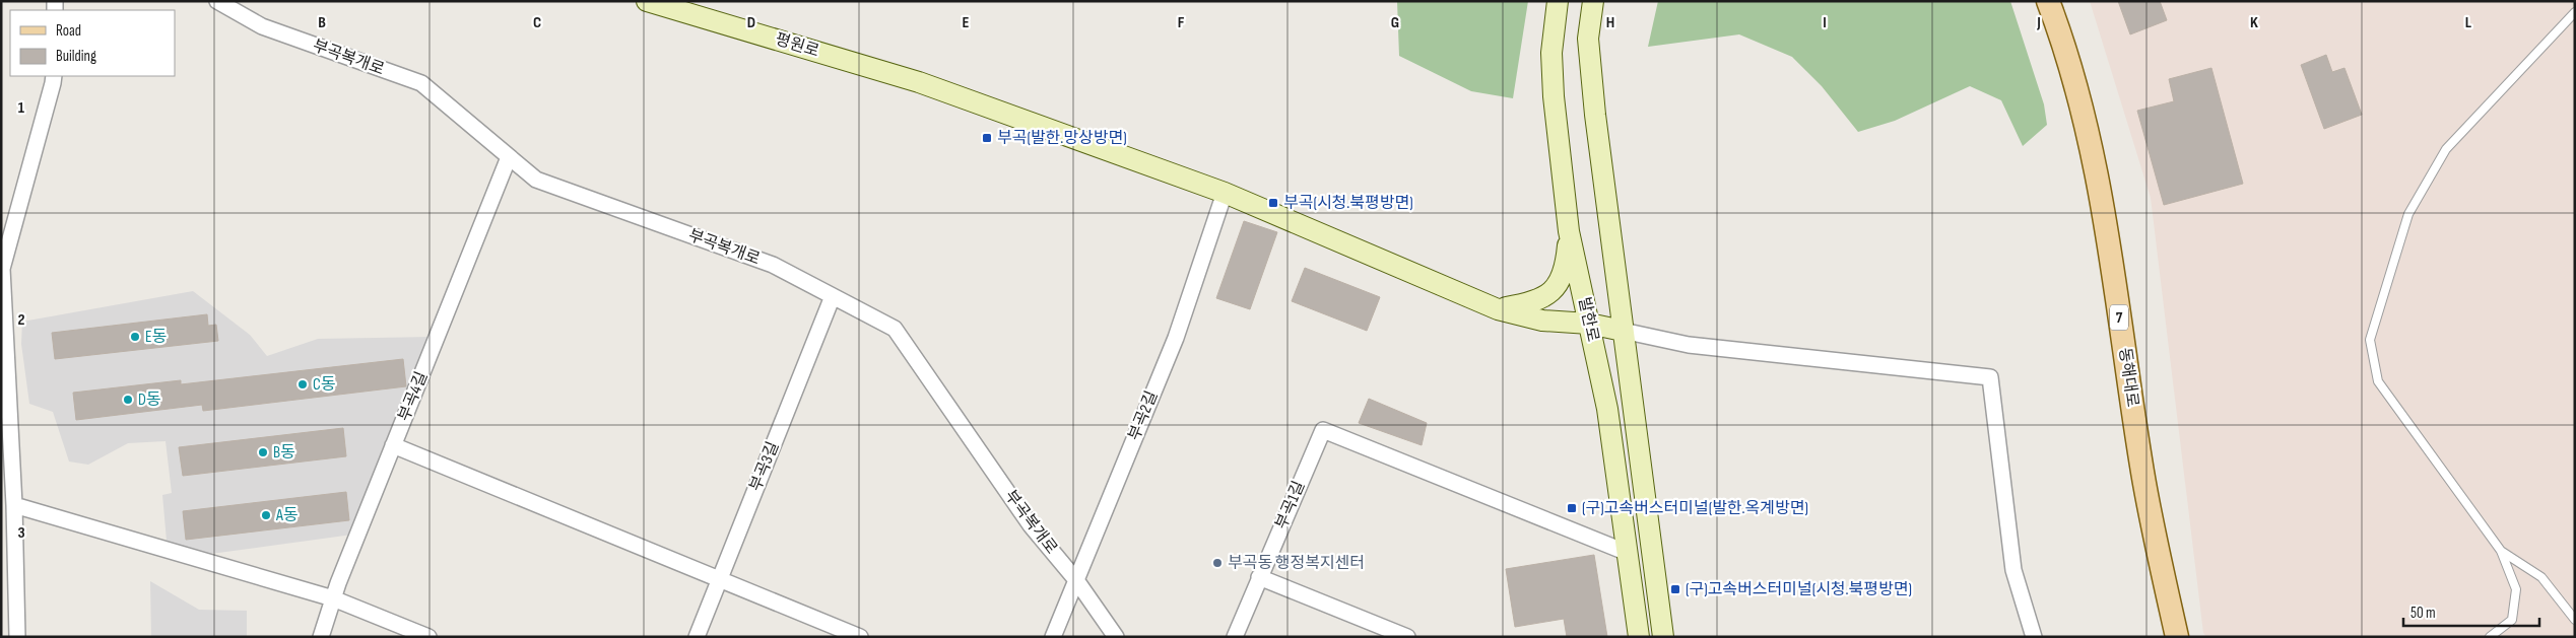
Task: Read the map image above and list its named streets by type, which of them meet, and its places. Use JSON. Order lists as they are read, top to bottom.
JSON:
{
  "streets": {
    "main road": ["7", "동해대로"],
    "street": [
      "평원로",
      "부곡복개로",
      "발한로",
      "부곡4길",
      "부곡2길",
      "부곡3길",
      "부곡1길"
    ]
  },
  "crossings": [
    ["평원로", "발한로"],
    ["평원로", "부곡2길"],
    ["부곡복개로", "부곡4길"],
    ["부곡복개로", "부곡2길"],
    ["부곡복개로", "부곡3길"],
    ["발한로", "부곡1길"]
  ],
  "places": {
    "transit": [
      "부곡(발한.망상방면)",
      "부곡(시청.북평방면)",
      "(구)고속버스터미널(발한.옥계방면)",
      "(구)고속버스터미널(시청.북평방면)"
    ],
    "other": [
      "E동",
      "C동",
      "D동",
      "B동",
      "A동",
      "부곡동 행정복지센터"
    ]
  },
  "legend": ["Road", "Building"],
  "scale_bar": "50 m",
  "grid": {
    "columns": [
      "B",
      "C",
      "D",
      "E",
      "F",
      "G",
      "H",
      "I",
      "J",
      "K",
      "L"
    ],
    "rows": ["1", "2", "3"]
  }
}
